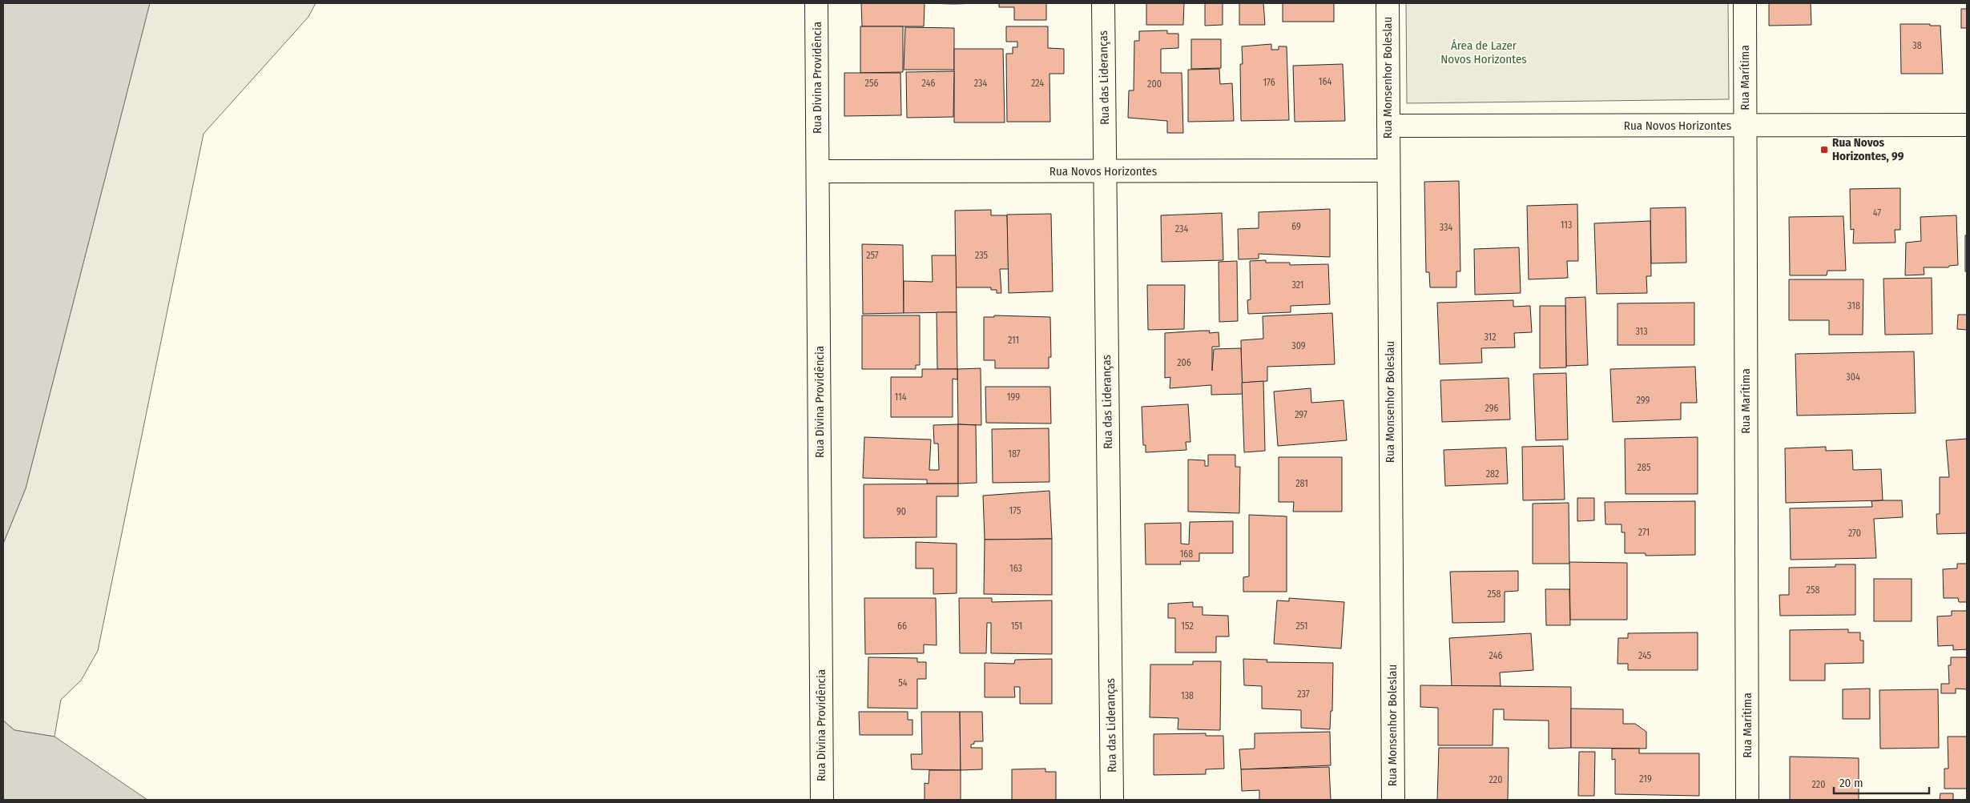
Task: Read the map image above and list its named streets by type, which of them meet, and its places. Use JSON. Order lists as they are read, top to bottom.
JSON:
{
  "streets": {
    "street": [
      "Rua Divina Providência",
      "Rua das Lideranças",
      "Rua Monsenhor Boleslau",
      "Rua Marítima",
      "Rua Novos Horizontes"
    ]
  },
  "crossings": [
    ["Rua Divina Providência", "Rua Novos Horizontes"],
    ["Rua das Lideranças", "Rua Novos Horizontes"],
    ["Rua Monsenhor Boleslau", "Rua Novos Horizontes"],
    ["Rua Marítima", "Rua Novos Horizontes"]
  ],
  "parks": ["Área de Lazer Novos Horizontes"],
  "places": {
    "transit": ["Rua Novos Horizontes, 99"]
  },
  "house_numbers": [
    "38",
    "164",
    "176",
    "256",
    "246",
    "234",
    "224",
    "200",
    "47",
    "113",
    "69",
    "334",
    "234",
    "257",
    "235",
    "321",
    "318",
    "313",
    "312",
    "211",
    "309",
    "206",
    "304",
    "114",
    "199",
    "299",
    "296",
    "297",
    "187",
    "285",
    "282",
    "281",
    "175",
    "90",
    "271",
    "270",
    "168",
    "163",
    "258",
    "258",
    "66",
    "151",
    "152",
    "251",
    "246",
    "245",
    "54",
    "237",
    "138",
    "219",
    "220",
    "220"
  ],
  "scale_bar": "20 m"
}
